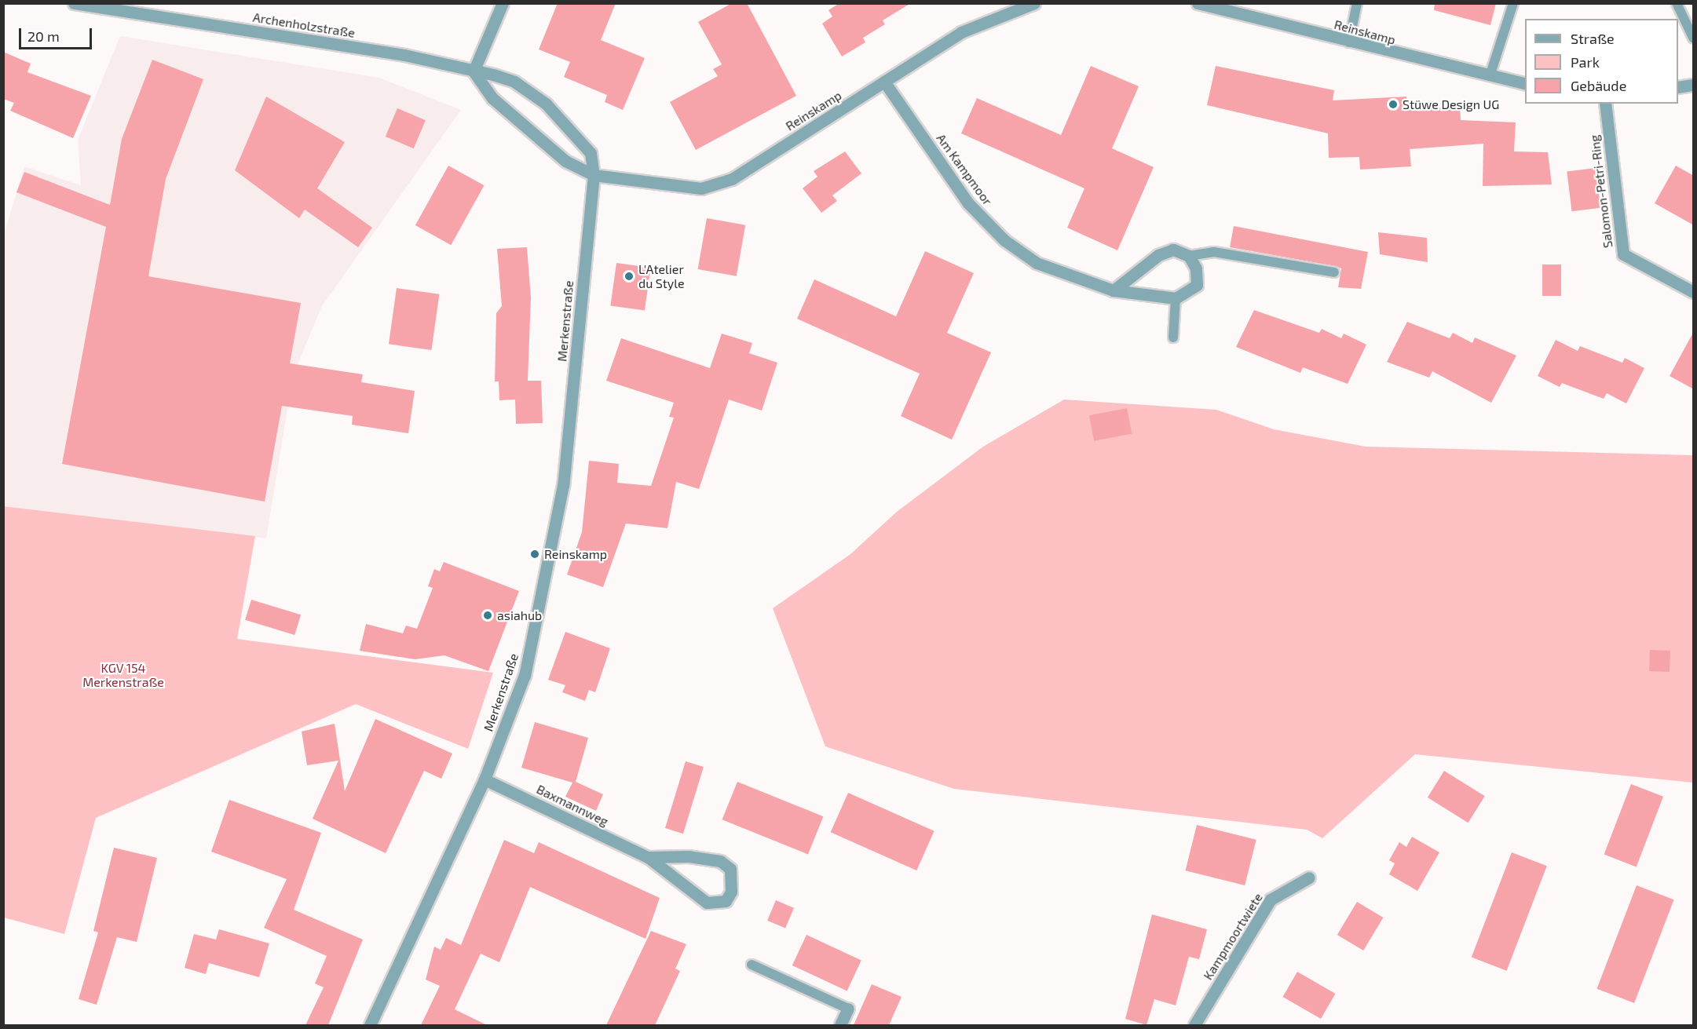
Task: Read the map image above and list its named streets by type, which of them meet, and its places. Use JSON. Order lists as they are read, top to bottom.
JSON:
{
  "streets": {
    "street": [
      "Archenholzstraße",
      "Reinskamp",
      "Am Kampmoor",
      "Salomon-Petri-Ring",
      "Merkenstraße",
      "Baxmannweg",
      "Kampmoortwiete"
    ]
  },
  "crossings": [
    ["Archenholzstraße", "Reinskamp"],
    ["Archenholzstraße", "Merkenstraße"],
    ["Reinskamp", "Am Kampmoor"],
    ["Reinskamp", "Merkenstraße"],
    ["Merkenstraße", "Baxmannweg"]
  ],
  "parks": ["KGV 154 Merkenstraße"],
  "places": [
    "Stüwe Design UG",
    "L'Atelier du Style",
    "Reinskamp",
    "asiahub"
  ],
  "legend": ["Straße", "Park", "Gebäude"],
  "scale_bar": "20 m"
}
